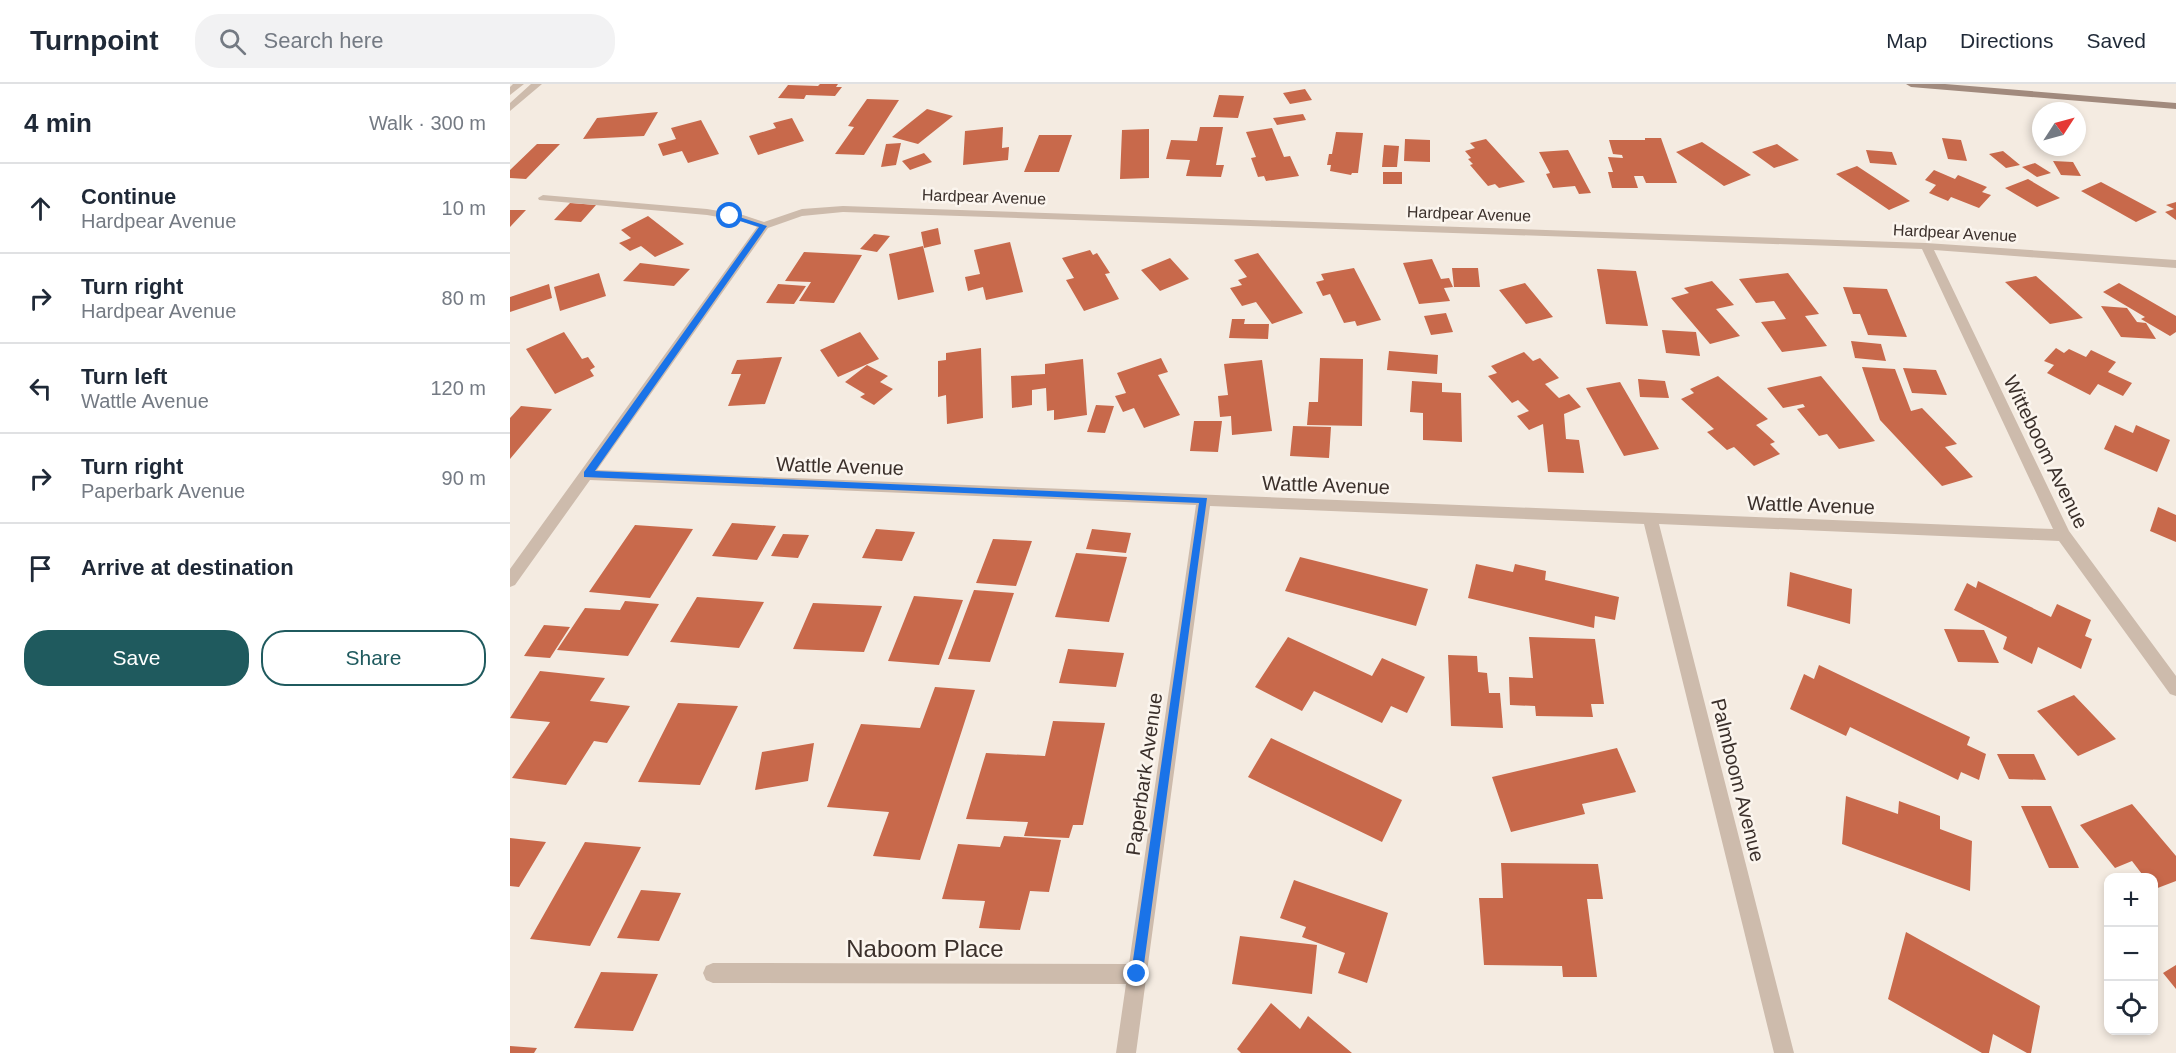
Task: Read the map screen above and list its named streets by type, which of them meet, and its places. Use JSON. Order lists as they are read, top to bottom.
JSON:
{
  "streets": {
    "street": [
      "Hardpear Avenue",
      "Witteboom Avenue",
      "Wattle Avenue",
      "Paperbark Avenue",
      "Palmboom Avenue",
      "Naboom Place"
    ]
  },
  "crossings": [
    ["Hardpear Avenue", "Witteboom Avenue"],
    ["Witteboom Avenue", "Wattle Avenue"],
    ["Wattle Avenue", "Paperbark Avenue"],
    ["Wattle Avenue", "Palmboom Avenue"],
    ["Paperbark Avenue", "Naboom Place"]
  ],
  "north": "top right",
  "page": {
    "header": "Turnpoint",
    "search": "Search here",
    "nav": ["Map", "Directions", "Saved"],
    "heading": ["4 min", "Walk · 300 m"],
    "list": [
      ["Continue", "Hardpear Avenue", "10 m"],
      ["Turn right", "Hardpear Avenue", "80 m"],
      ["Turn left", "Wattle Avenue", "120 m"],
      ["Turn right", "Paperbark Avenue", "90 m"],
      "Arrive at destination"
    ],
    "buttons": ["Save", "Share"],
    "map_buttons": ["+", "−"]
  }
}
